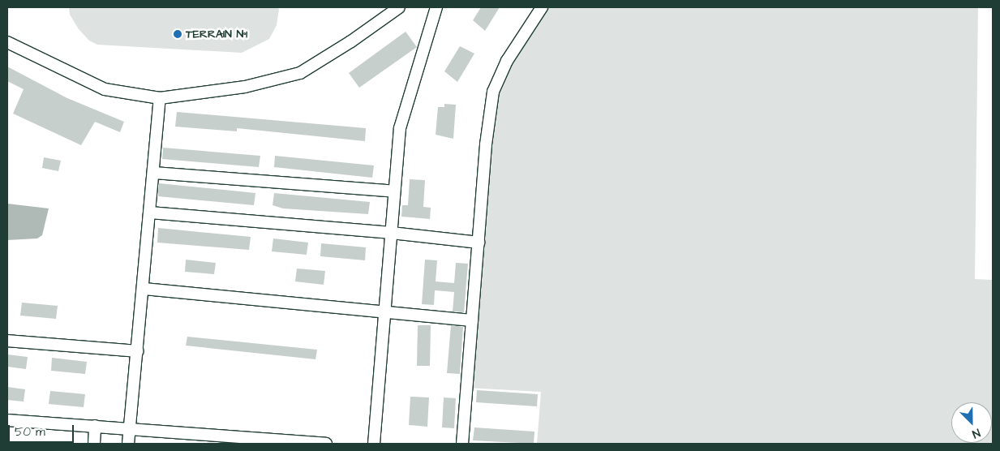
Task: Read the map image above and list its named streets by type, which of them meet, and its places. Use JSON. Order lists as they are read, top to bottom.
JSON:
{
  "places": ["TERRAIN N°1"],
  "scale_bar": "50 m",
  "north": "bottom right"
}
